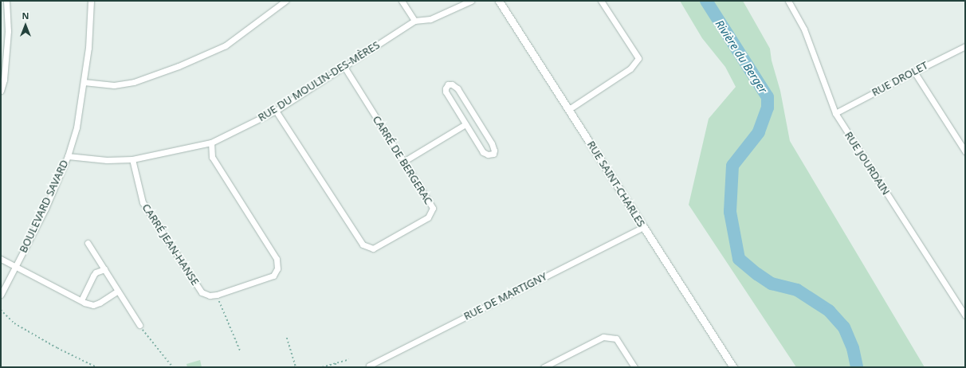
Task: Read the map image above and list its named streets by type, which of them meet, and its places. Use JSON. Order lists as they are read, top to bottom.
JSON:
{
  "streets": {
    "street": [
      "RUE DROLET",
      "RUE DU MOULIN-DES-MÈRES",
      "CARRÉ DE BERGERAC",
      "RUE JOURDAIN",
      "RUE SAINT-CHARLES",
      "BOULEVARD SAVARD",
      "CARRÉ JEAN-HANSE",
      "RUE DE MARTIGNY"
    ]
  },
  "crossings": [
    ["RUE DROLET", "RUE JOURDAIN"],
    ["RUE DU MOULIN-DES-MÈRES", "CARRÉ DE BERGERAC"],
    ["RUE DU MOULIN-DES-MÈRES", "BOULEVARD SAVARD"],
    ["RUE DU MOULIN-DES-MÈRES", "CARRÉ JEAN-HANSE"],
    ["RUE SAINT-CHARLES", "RUE DE MARTIGNY"]
  ],
  "water": ["Rivière du Berger"],
  "north": "top"
}
